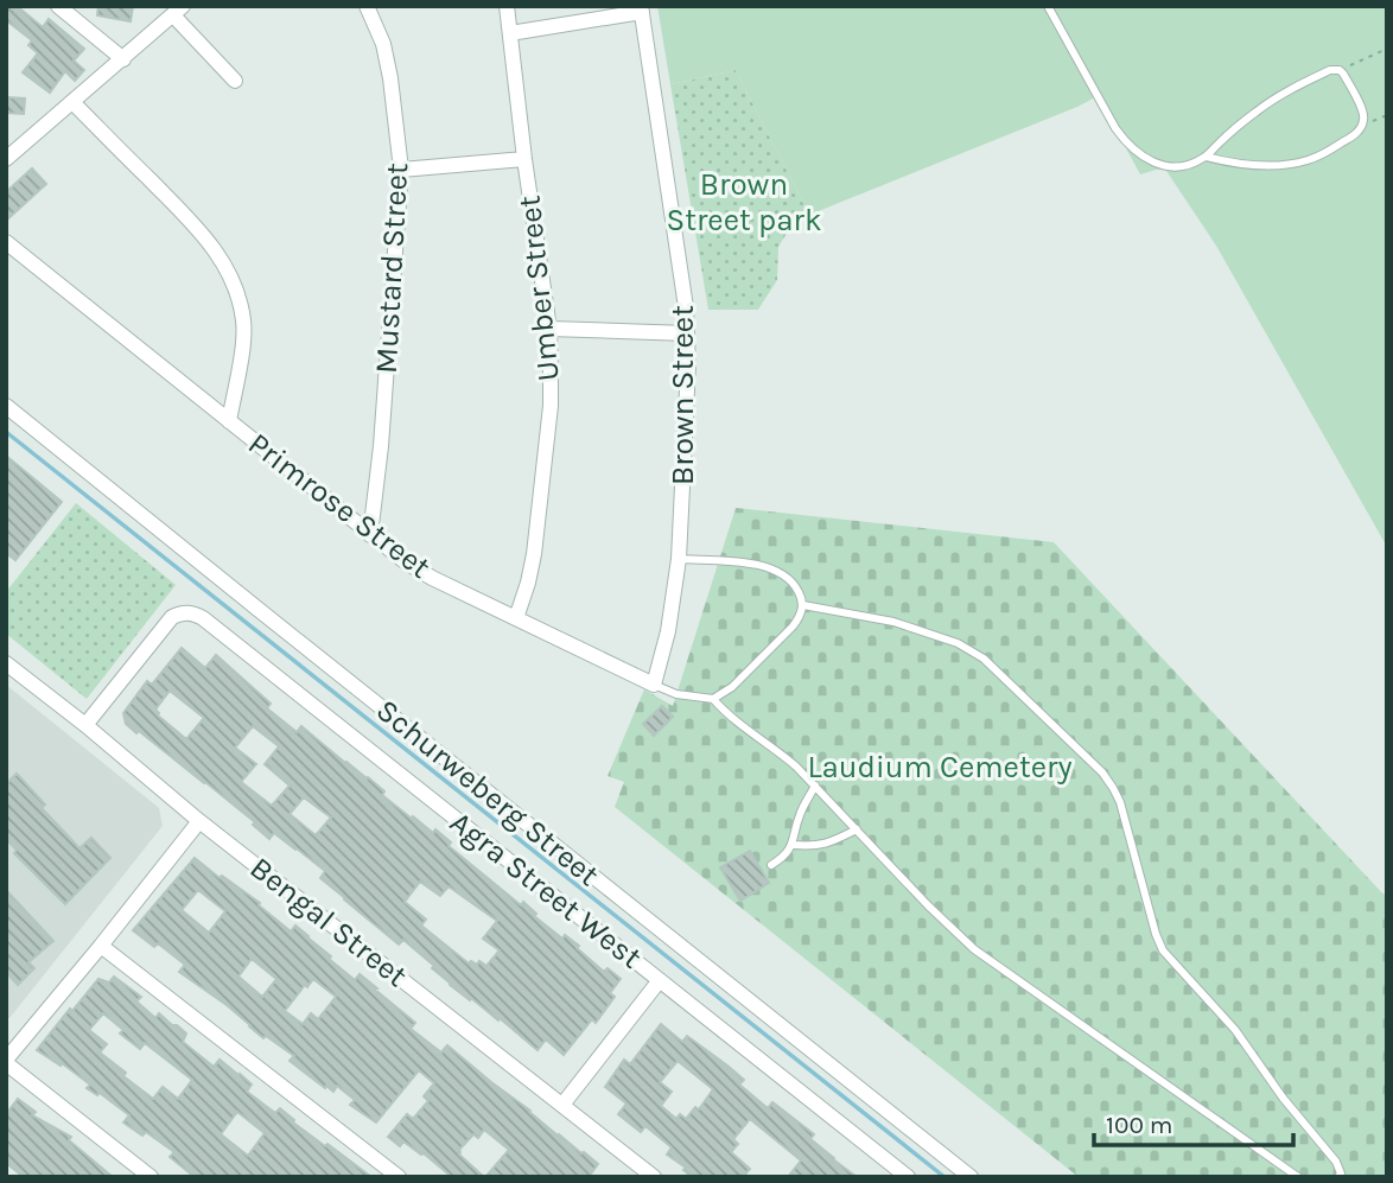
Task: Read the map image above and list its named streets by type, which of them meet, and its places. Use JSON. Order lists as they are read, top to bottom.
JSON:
{
  "streets": {
    "street": [
      "Mustard Street",
      "Umber Street",
      "Brown Street",
      "Primrose Street",
      "Schurweberg Street",
      "Agra Street West",
      "Bengal Street"
    ]
  },
  "crossings": [
    ["Mustard Street", "Primrose Street"],
    ["Umber Street", "Primrose Street"],
    ["Brown Street", "Primrose Street"],
    ["Agra Street West", "Bengal Street"]
  ],
  "parks": ["Brown Street park", "Laudium Cemetery"],
  "scale_bar": "100 m"
}
